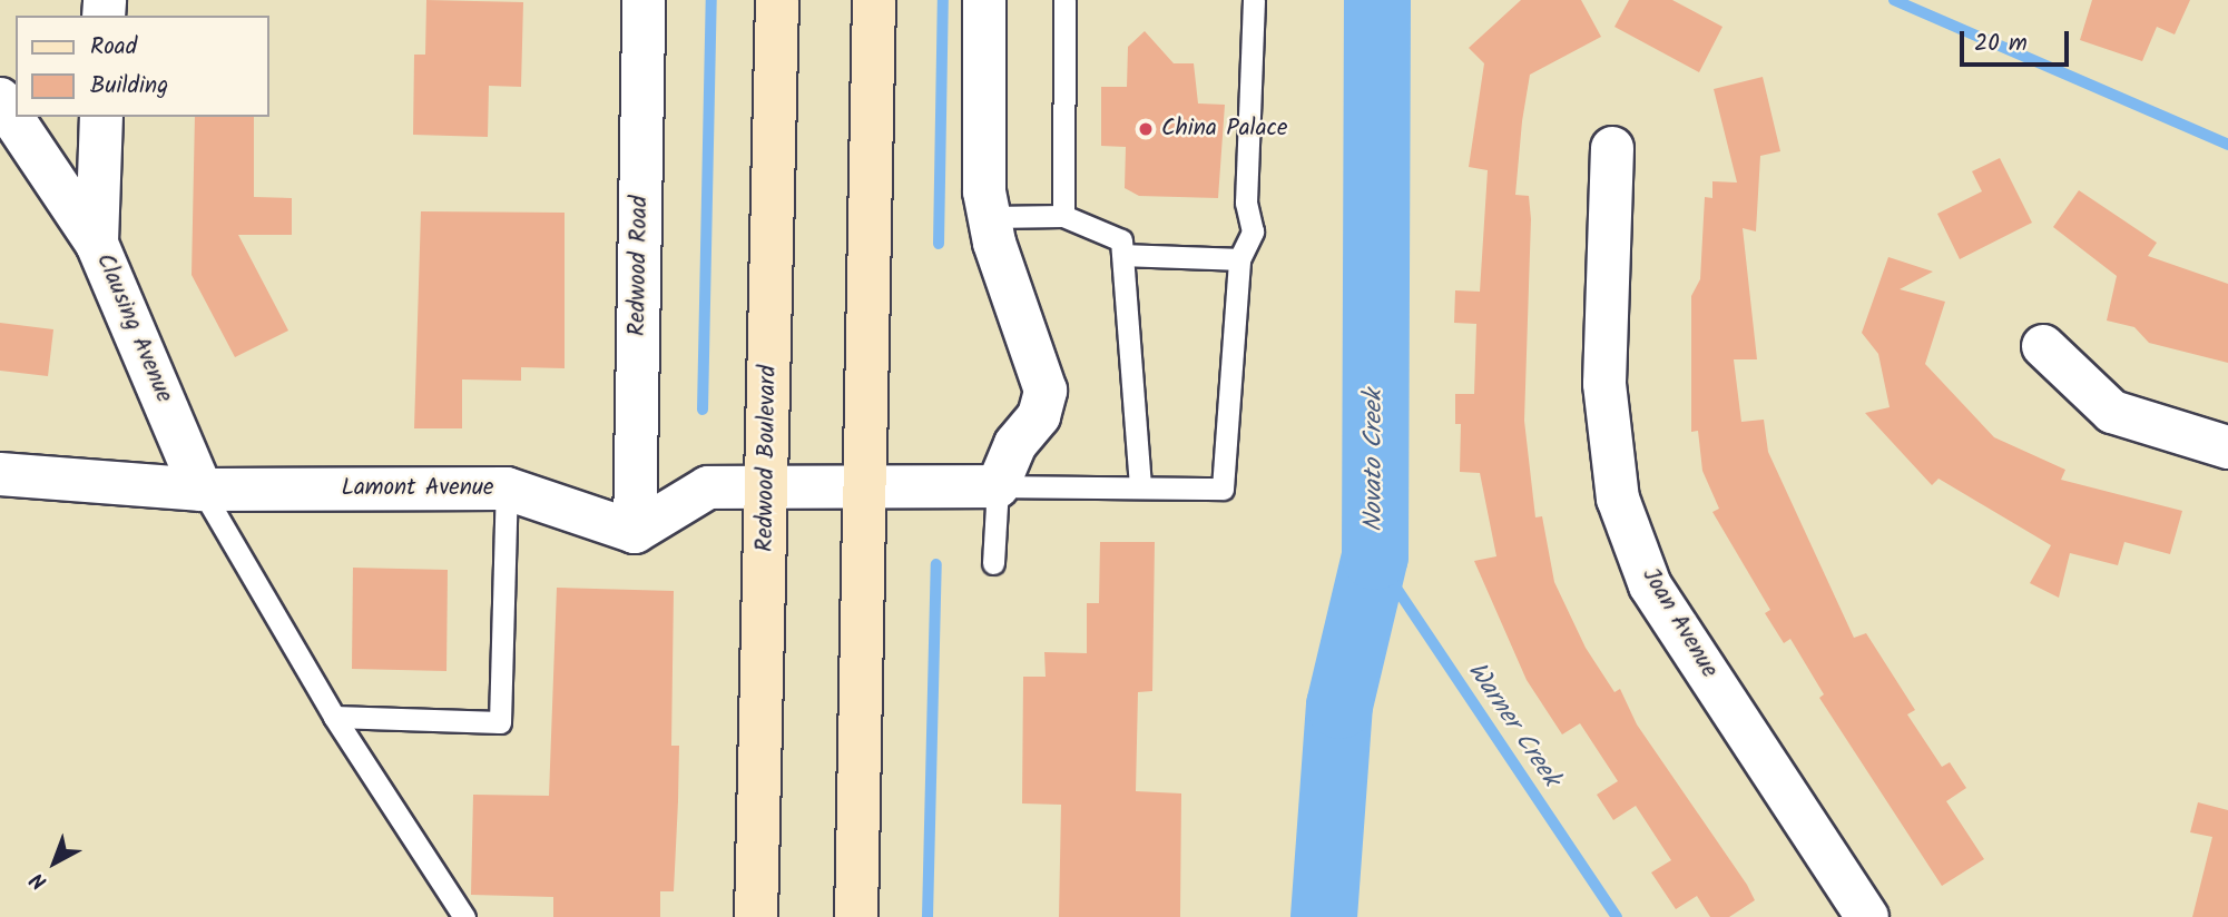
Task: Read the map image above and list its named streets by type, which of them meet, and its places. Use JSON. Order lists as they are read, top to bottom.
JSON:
{
  "streets": {
    "main road": ["Redwood Boulevard"],
    "street": [
      "Redwood Road",
      "Clausing Avenue",
      "Lamont Avenue",
      "Joan Avenue"
    ]
  },
  "crossings": [
    ["Redwood Road", "Lamont Avenue"],
    ["Clausing Avenue", "Lamont Avenue"]
  ],
  "water": ["Novato Creek", "Warner Creek"],
  "places": ["China Palace"],
  "legend": ["Road", "Building"],
  "scale_bar": "20 m",
  "north": "bottom left"
}
